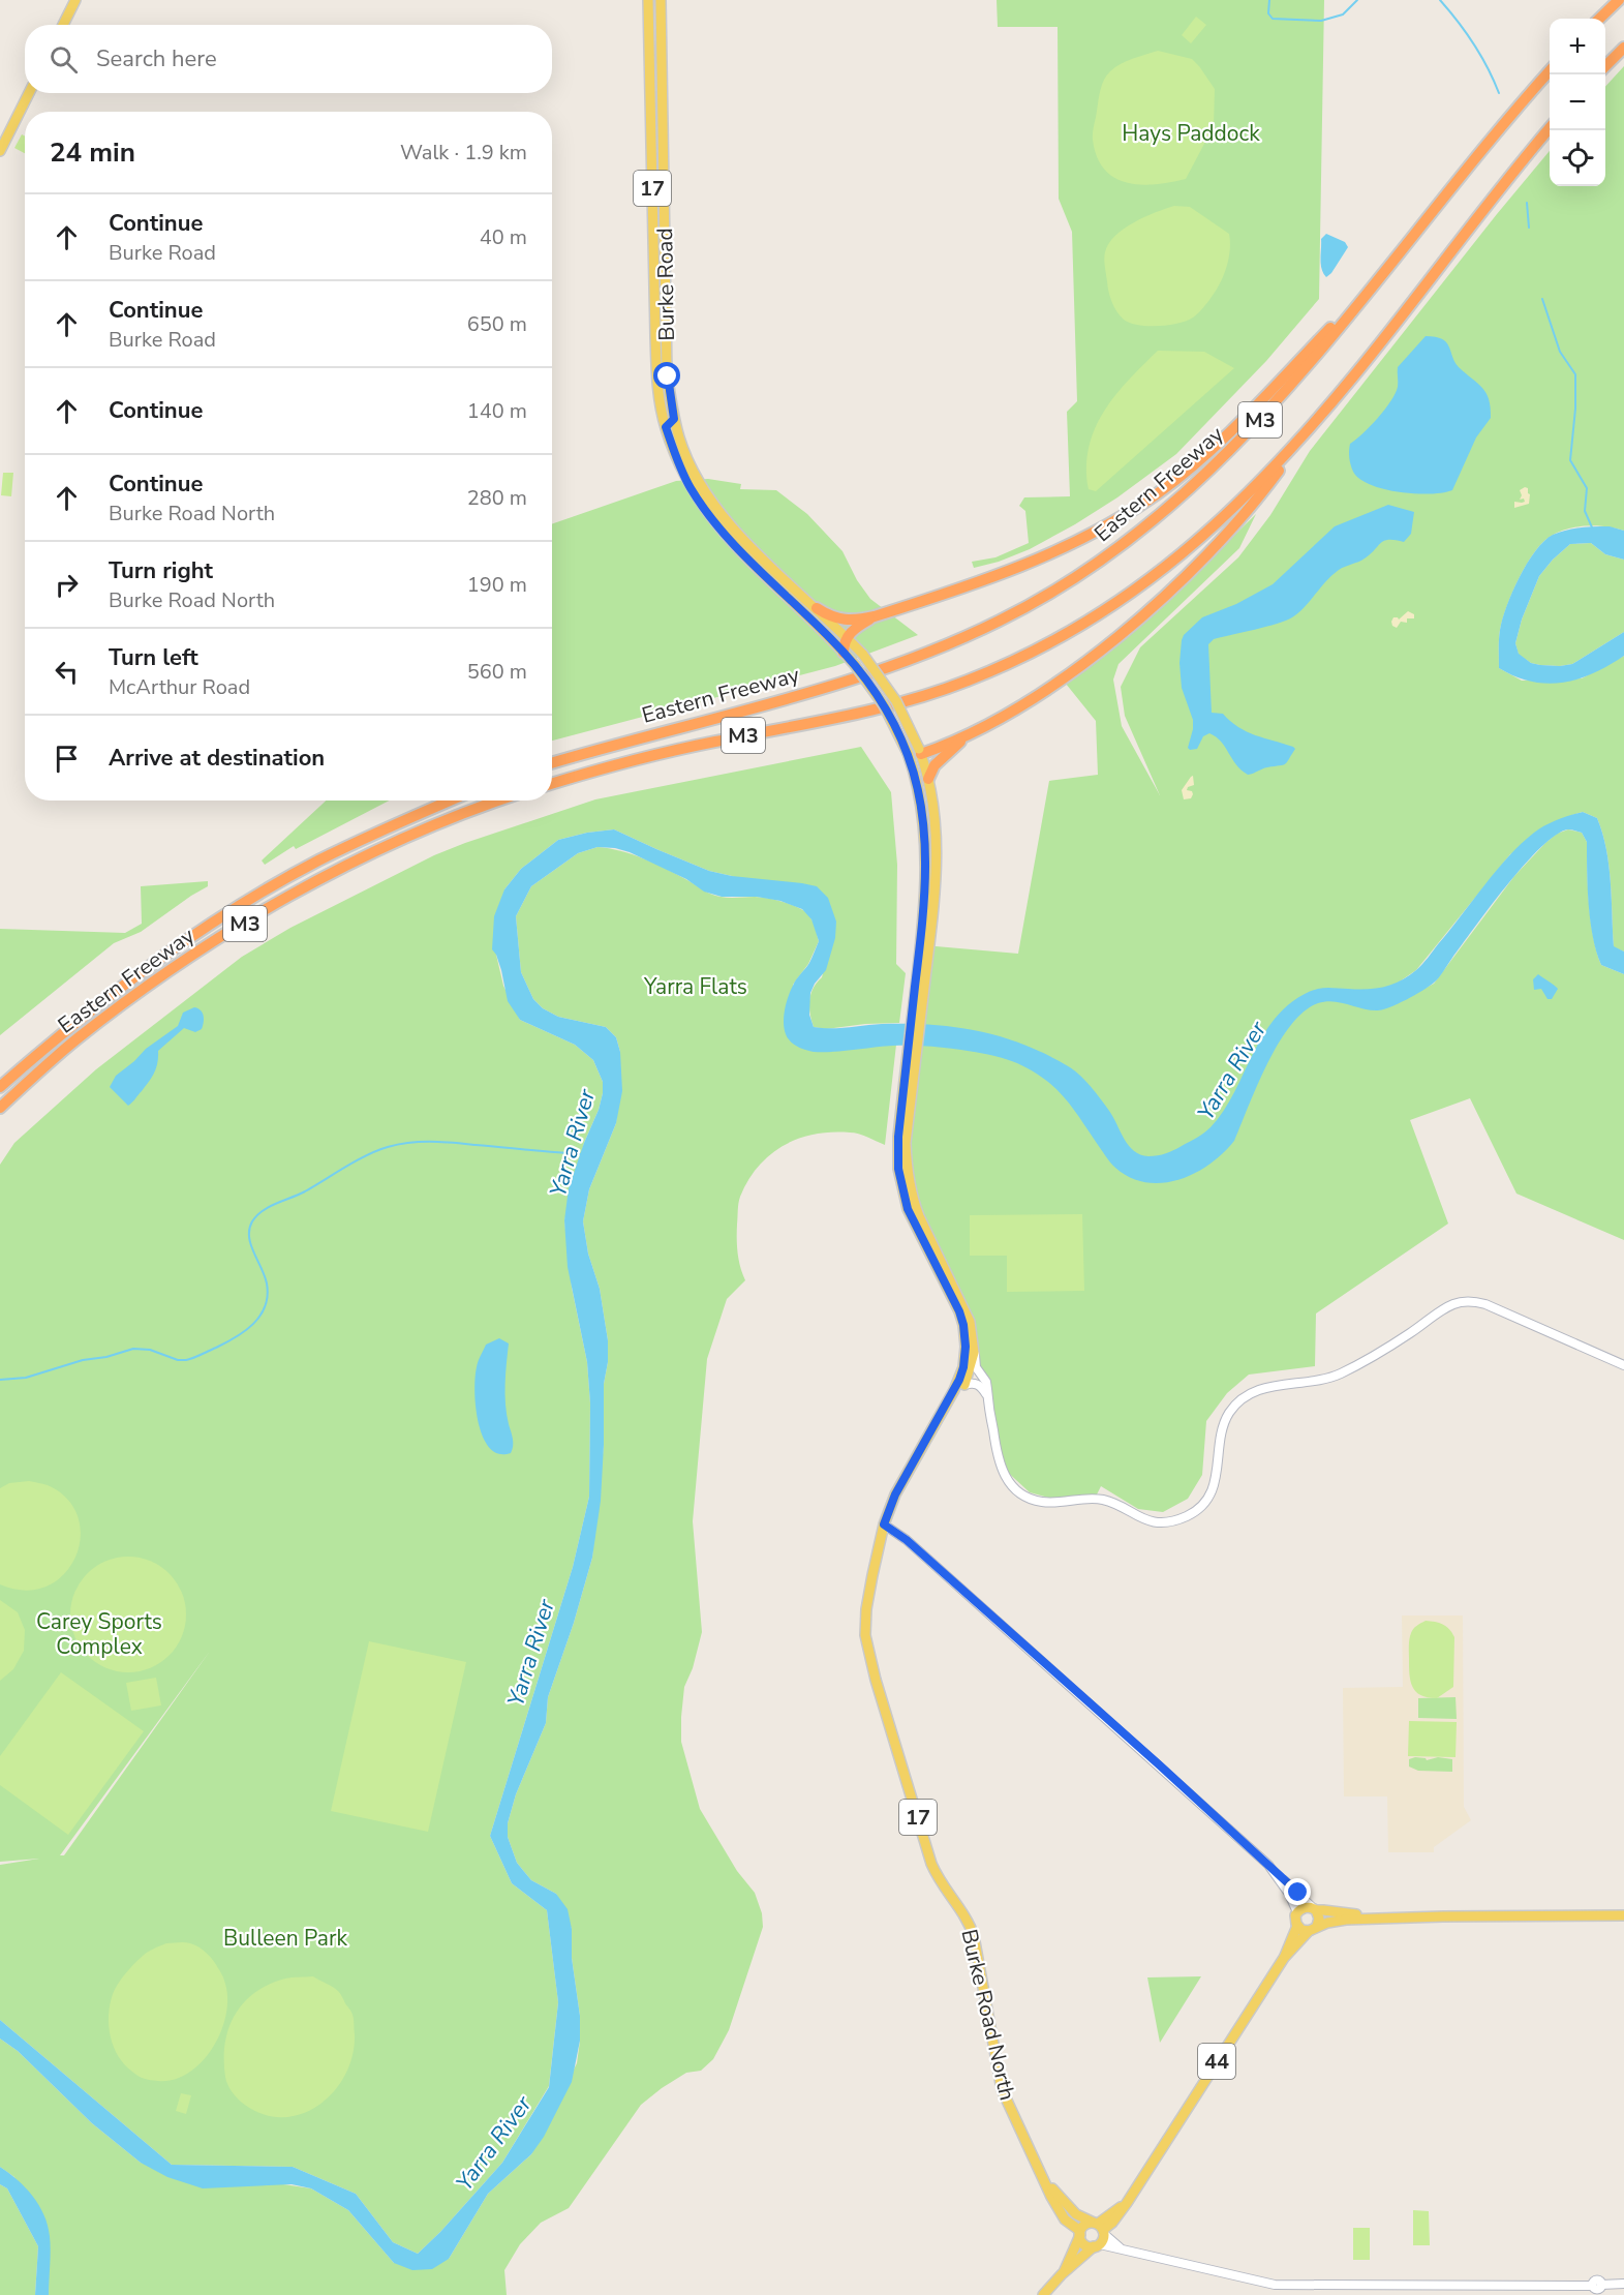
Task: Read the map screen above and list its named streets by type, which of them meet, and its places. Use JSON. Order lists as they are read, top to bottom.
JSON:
{
  "streets": {
    "highway": ["M3", "Eastern Freeway"],
    "main road": [
      "17",
      "Burke Road",
      "Burke Road North",
      "44"
    ]
  },
  "crossings": [
    ["17", "Burke Road"],
    ["17", "Burke Road North"],
    ["Burke Road North", "44"]
  ],
  "water": ["Yarra River"],
  "parks": [
    "Hays Paddock",
    "Yarra Flats",
    "Carey Sports Complex",
    "Bulleen Park"
  ],
  "page": {
    "map_buttons": ["+", "−"],
    "search": "Search here",
    "heading": ["24 min", "Walk · 1.9 km"],
    "list": [
      ["Continue", "Burke Road", "40 m"],
      ["Continue", "Burke Road", "650 m"],
      ["Continue", "140 m"],
      ["Continue", "Burke Road North", "280 m"],
      ["Turn right", "Burke Road North", "190 m"],
      ["Turn left", "McArthur Road", "560 m"],
      "Arrive at destination"
    ]
  }
}
